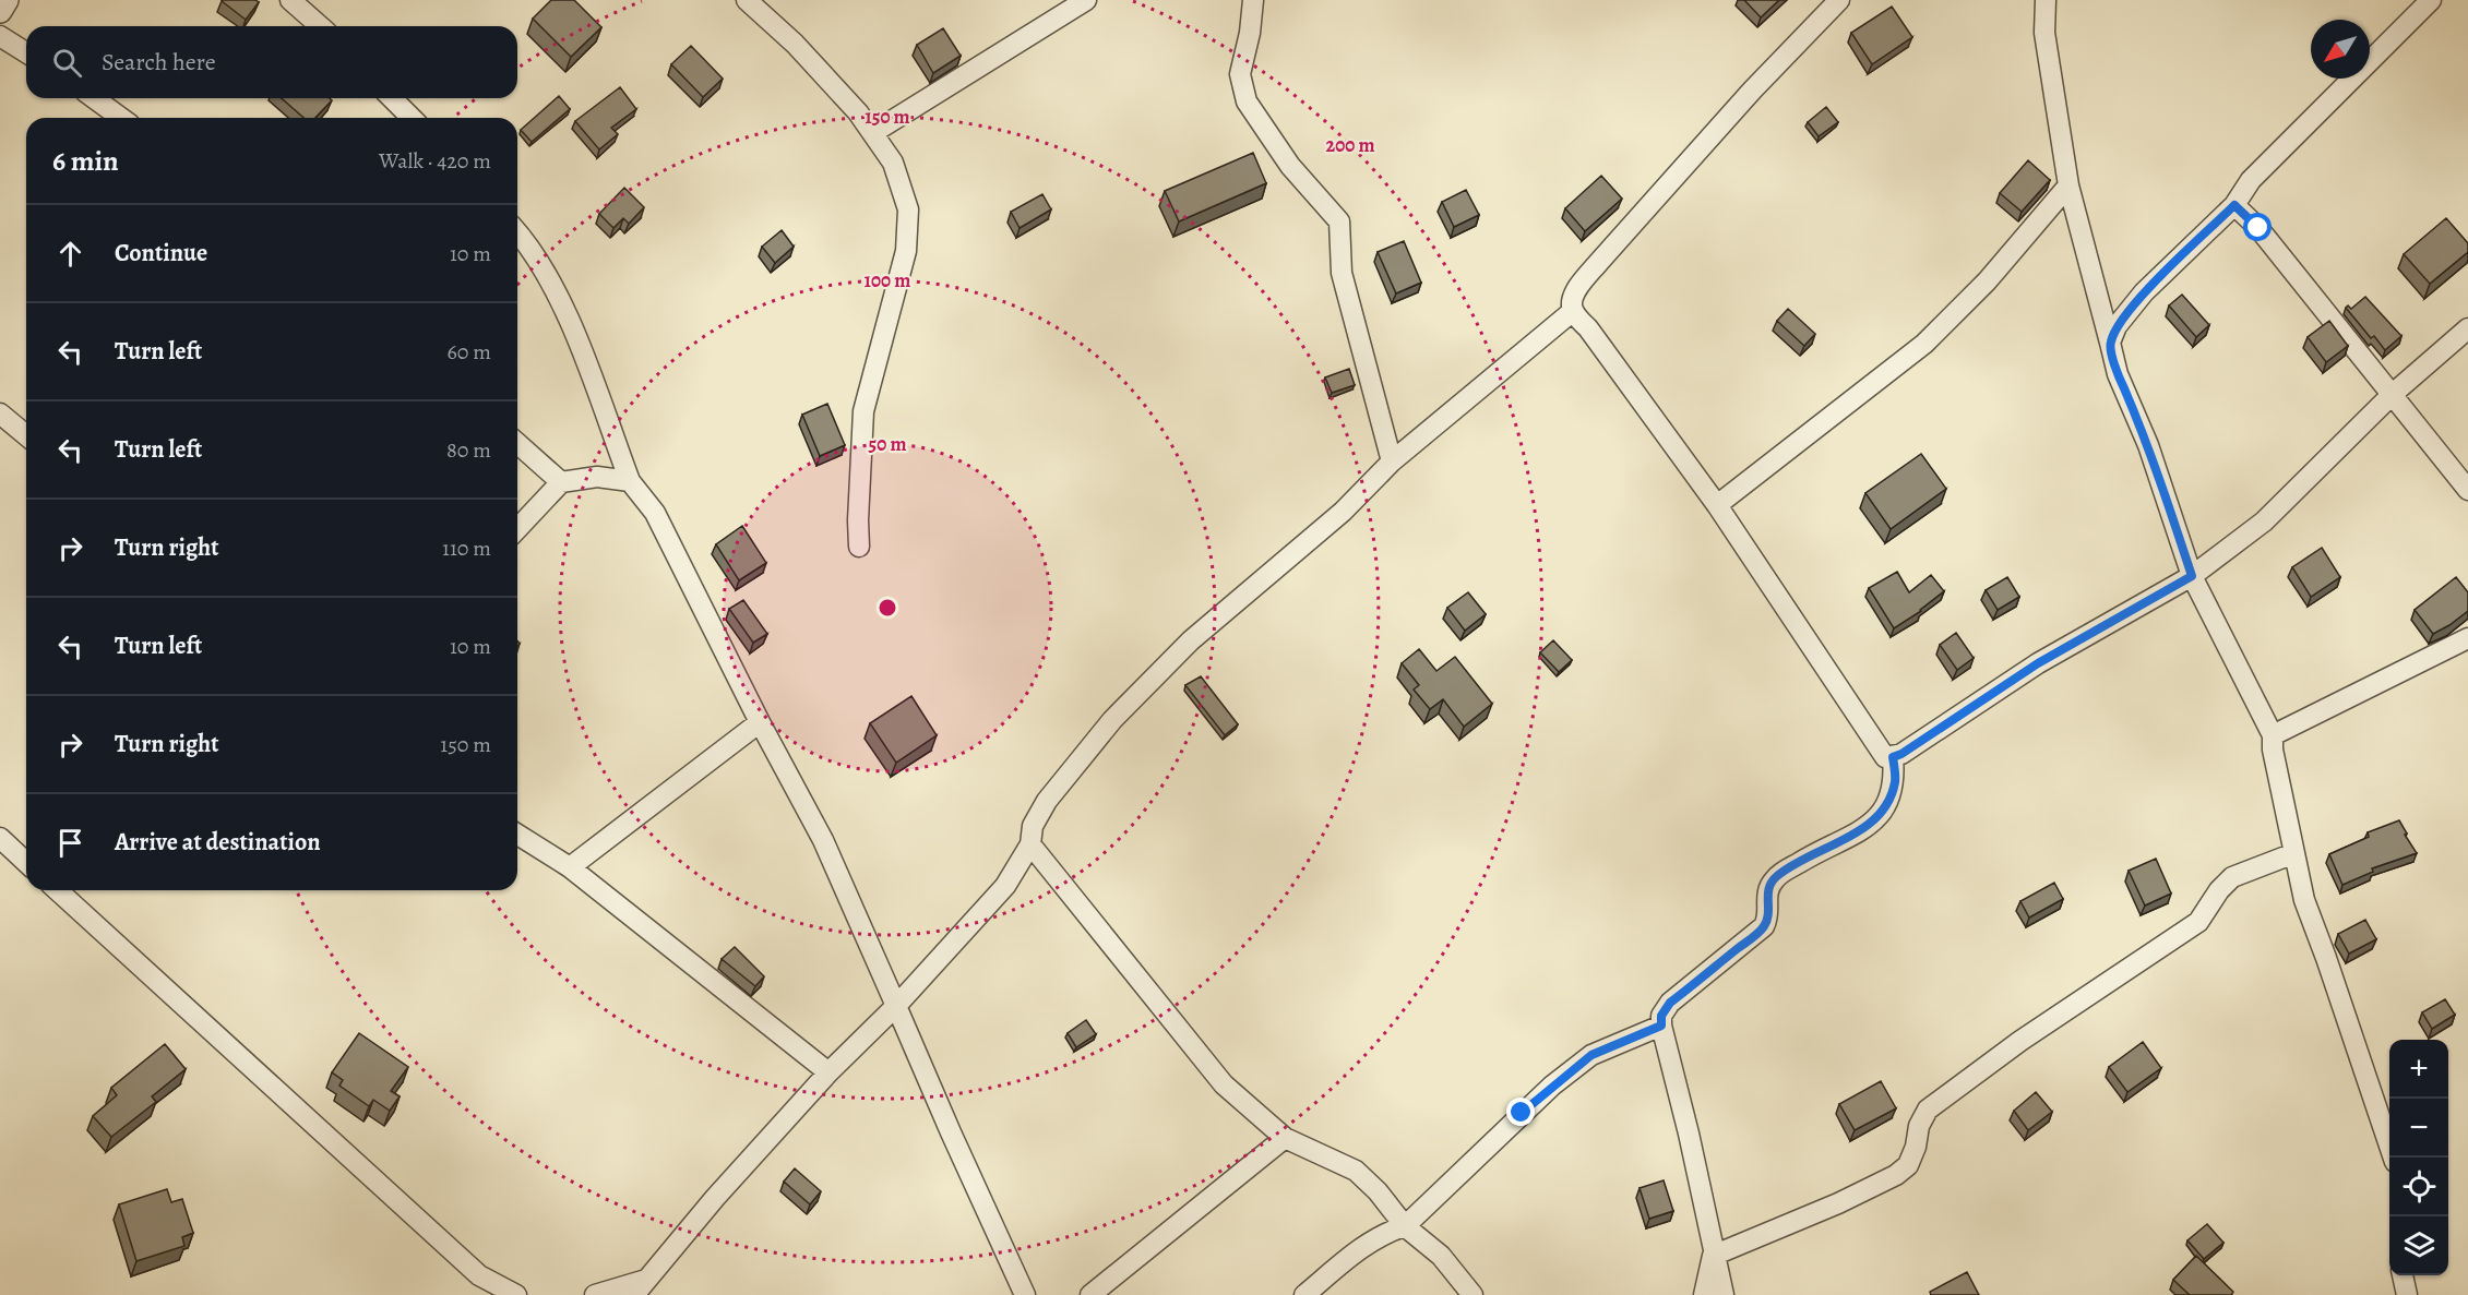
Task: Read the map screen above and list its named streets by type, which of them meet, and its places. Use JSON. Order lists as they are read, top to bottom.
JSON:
{
  "north": "bottom left",
  "page": {
    "search": "Search here",
    "heading": ["6 min", "Walk · 420 m"],
    "list": [
      ["Continue", "10 m"],
      ["Turn left", "60 m"],
      ["Turn left", "80 m"],
      ["Turn right", "110 m"],
      ["Turn left", "10 m"],
      ["Turn right", "150 m"],
      "Arrive at destination"
    ],
    "map_buttons": ["+", "−"]
  },
  "rings": [
    "150 m",
    "200 m",
    "100 m",
    "50 m"
  ]
}
